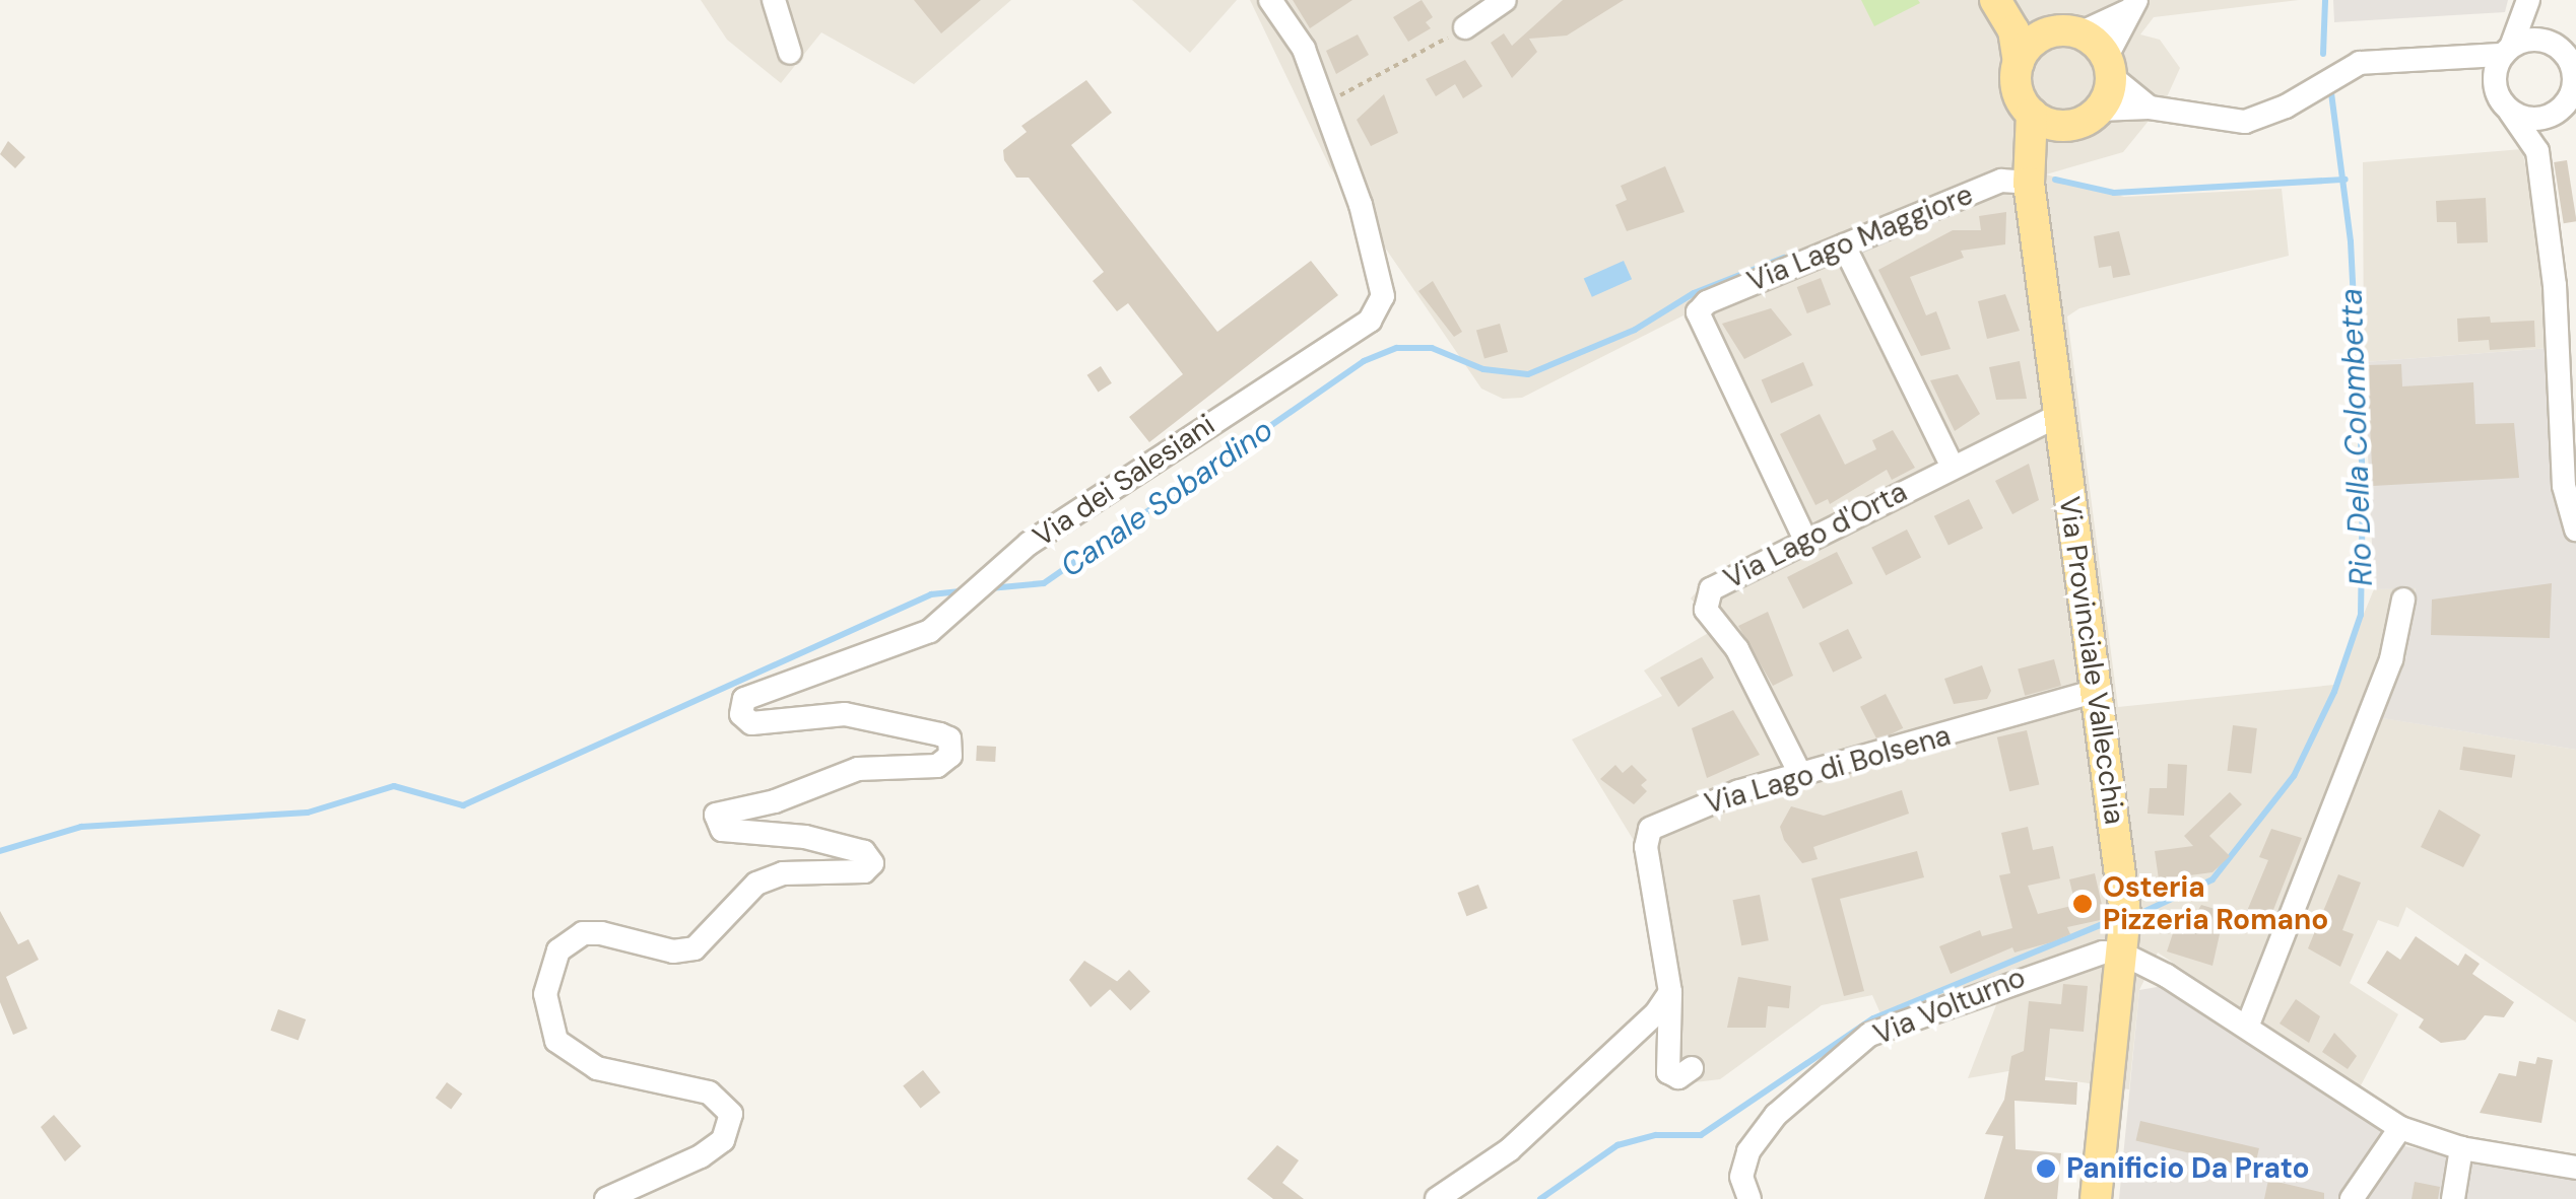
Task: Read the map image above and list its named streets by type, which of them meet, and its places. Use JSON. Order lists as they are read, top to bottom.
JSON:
{
  "streets": {
    "main road": ["Via Provinciale Vallecchia"],
    "street": [
      "Via Lago Maggiore",
      "Via dei Salesiani",
      "Via Lago d'Orta",
      "Via Lago di Bolsena",
      "Via Volturno"
    ]
  },
  "crossings": [
    ["Via Lago Maggiore", "Via Lago d'Orta"],
    ["Via Lago Maggiore", "Via Provinciale Vallecchia"],
    ["Via Lago d'Orta", "Via Provinciale Vallecchia"],
    ["Via Lago d'Orta", "Via Lago di Bolsena"],
    ["Via Provinciale Vallecchia", "Via Lago di Bolsena"],
    ["Via Provinciale Vallecchia", "Via Volturno"]
  ],
  "water": ["Rio Della Colombetta", "Canale Sobardino"],
  "places": ["Osteria Pizzeria Romano", "Panificio Da Prato"]
}
